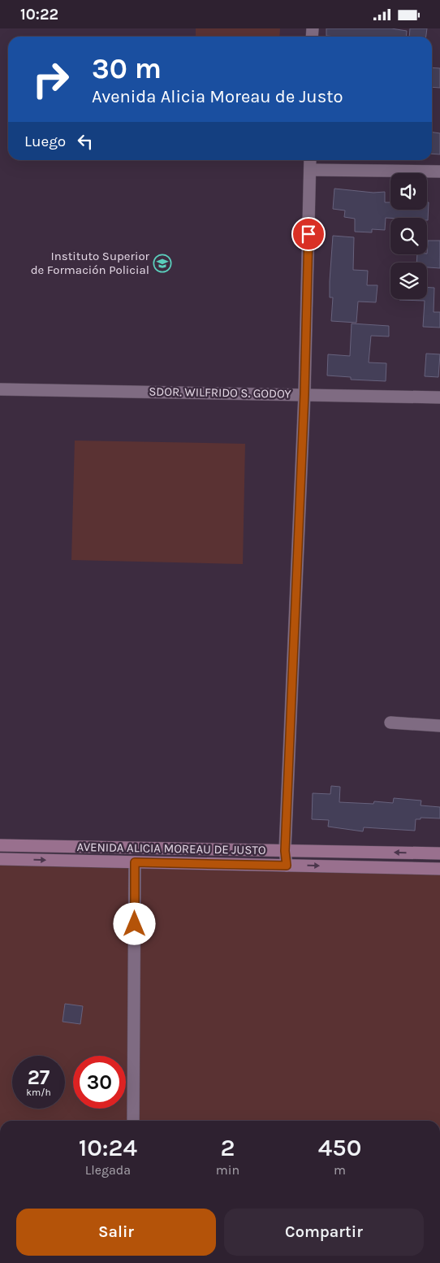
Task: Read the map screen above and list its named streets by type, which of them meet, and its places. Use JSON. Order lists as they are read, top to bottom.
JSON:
{
  "streets": {
    "main road": ["AVENIDA ALICIA MOREAU DE JUSTO"],
    "street": ["SDOR. WILFRIDO S. GODOY"]
  },
  "places": {
    "school or university": ["Instituto Superior de Formación Policial"]
  },
  "page": {
    "status": "10:22",
    "turn": ["30 m", "Avenida Alicia Moreau de Justo"],
    "then": "Luego",
    "speed": "27 km/h",
    "limit": "30",
    "eta": [
      "10:24",
      "Llegada",
      "2",
      "min",
      "450",
      "m"
    ],
    "buttons": ["Salir", "Compartir"]
  }
}
